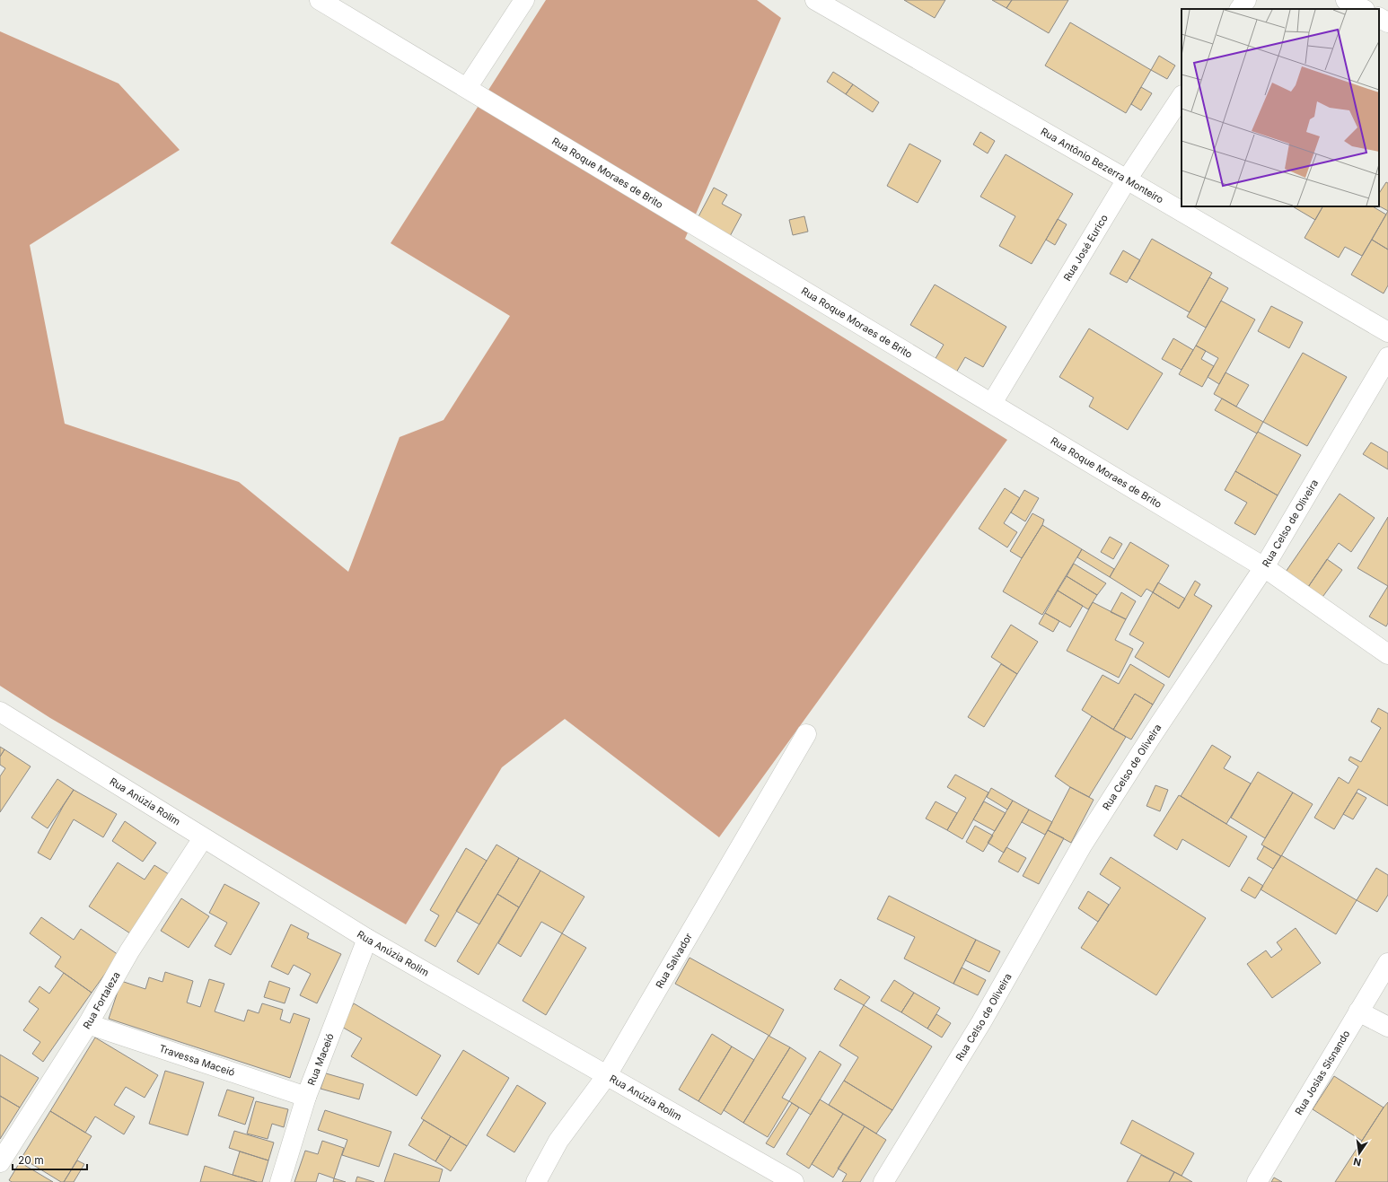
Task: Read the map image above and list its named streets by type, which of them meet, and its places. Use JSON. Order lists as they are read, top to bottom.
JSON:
{
  "streets": {
    "street": [
      "Rua Antônio Bezerra Monteiro",
      "Rua Roque Moraes de Brito",
      "Rua José Eurico",
      "Rua Celso de Oliveira",
      "Rua Anúzia Rolim",
      "Rua Salvador",
      "Rua Fortaleza",
      "Travessa Maceió",
      "Rua Maceió",
      "Rua Josias Sisnando"
    ]
  },
  "crossings": [
    ["Rua Antônio Bezerra Monteiro", "Rua José Eurico"],
    ["Rua Roque Moraes de Brito", "Rua José Eurico"],
    ["Rua Roque Moraes de Brito", "Rua Celso de Oliveira"],
    ["Rua Anúzia Rolim", "Rua Salvador"],
    ["Rua Anúzia Rolim", "Rua Fortaleza"],
    ["Rua Anúzia Rolim", "Rua Maceió"],
    ["Rua Fortaleza", "Travessa Maceió"],
    ["Travessa Maceió", "Rua Maceió"]
  ],
  "scale_bar": "20 m",
  "north": "bottom"
}
